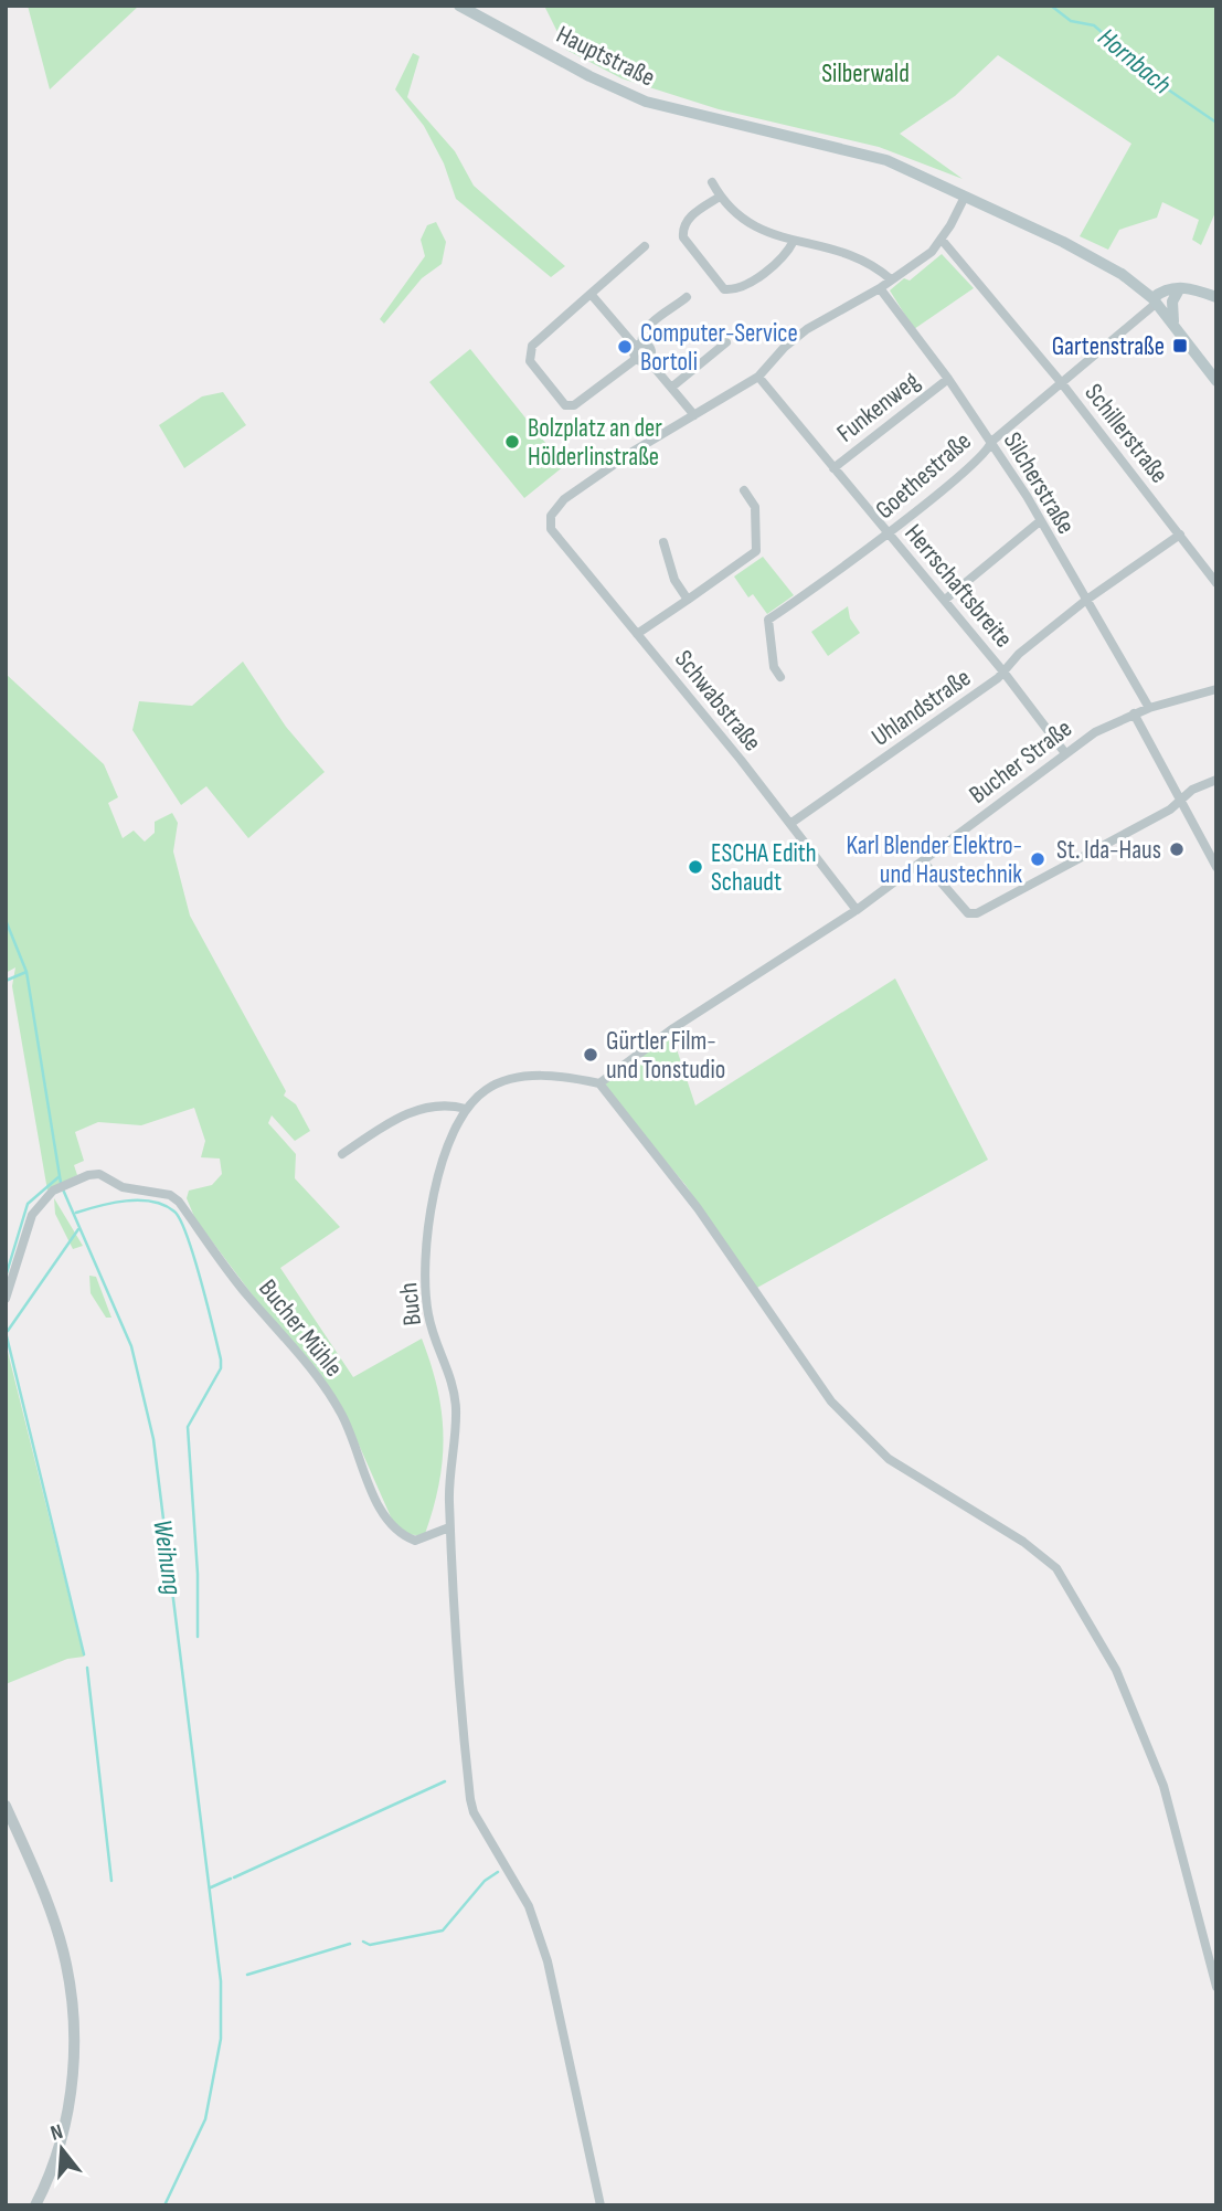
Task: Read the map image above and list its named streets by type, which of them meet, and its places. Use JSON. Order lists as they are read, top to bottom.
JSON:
{
  "streets": {
    "main road": ["Hauptstraße"],
    "street": [
      "Funkenweg",
      "Schillerstraße",
      "Goethestraße",
      "Silcherstraße",
      "Herrschaftsbreite",
      "Schwabstraße",
      "Uhlandstraße",
      "Bucher Straße",
      "Buch",
      "Bucher Mühle"
    ]
  },
  "crossings": [
    ["Funkenweg", "Silcherstraße"],
    ["Funkenweg", "Herrschaftsbreite"],
    ["Schillerstraße", "Goethestraße"],
    ["Schillerstraße", "Uhlandstraße"],
    ["Goethestraße", "Silcherstraße"],
    ["Goethestraße", "Herrschaftsbreite"],
    ["Silcherstraße", "Uhlandstraße"],
    ["Silcherstraße", "Bucher Straße"],
    ["Herrschaftsbreite", "Uhlandstraße"],
    ["Herrschaftsbreite", "Bucher Straße"],
    ["Schwabstraße", "Uhlandstraße"],
    ["Schwabstraße", "Bucher Straße"],
    ["Buch", "Bucher Mühle"]
  ],
  "water": ["Hornbach", "Weihung"],
  "parks": ["Silberwald"],
  "places": {
    "transit": ["Gartenstraße"],
    "other": [
      "Computer-Service Bortoli",
      "Bolzplatz an der Hölderlinstraße",
      "St. Ida-Haus",
      "Karl Blender Elektro- und Haustechnik",
      "ESCHA Edith Schaudt",
      "Gürtler Film- und Tonstudio"
    ]
  },
  "north": "top"
}
